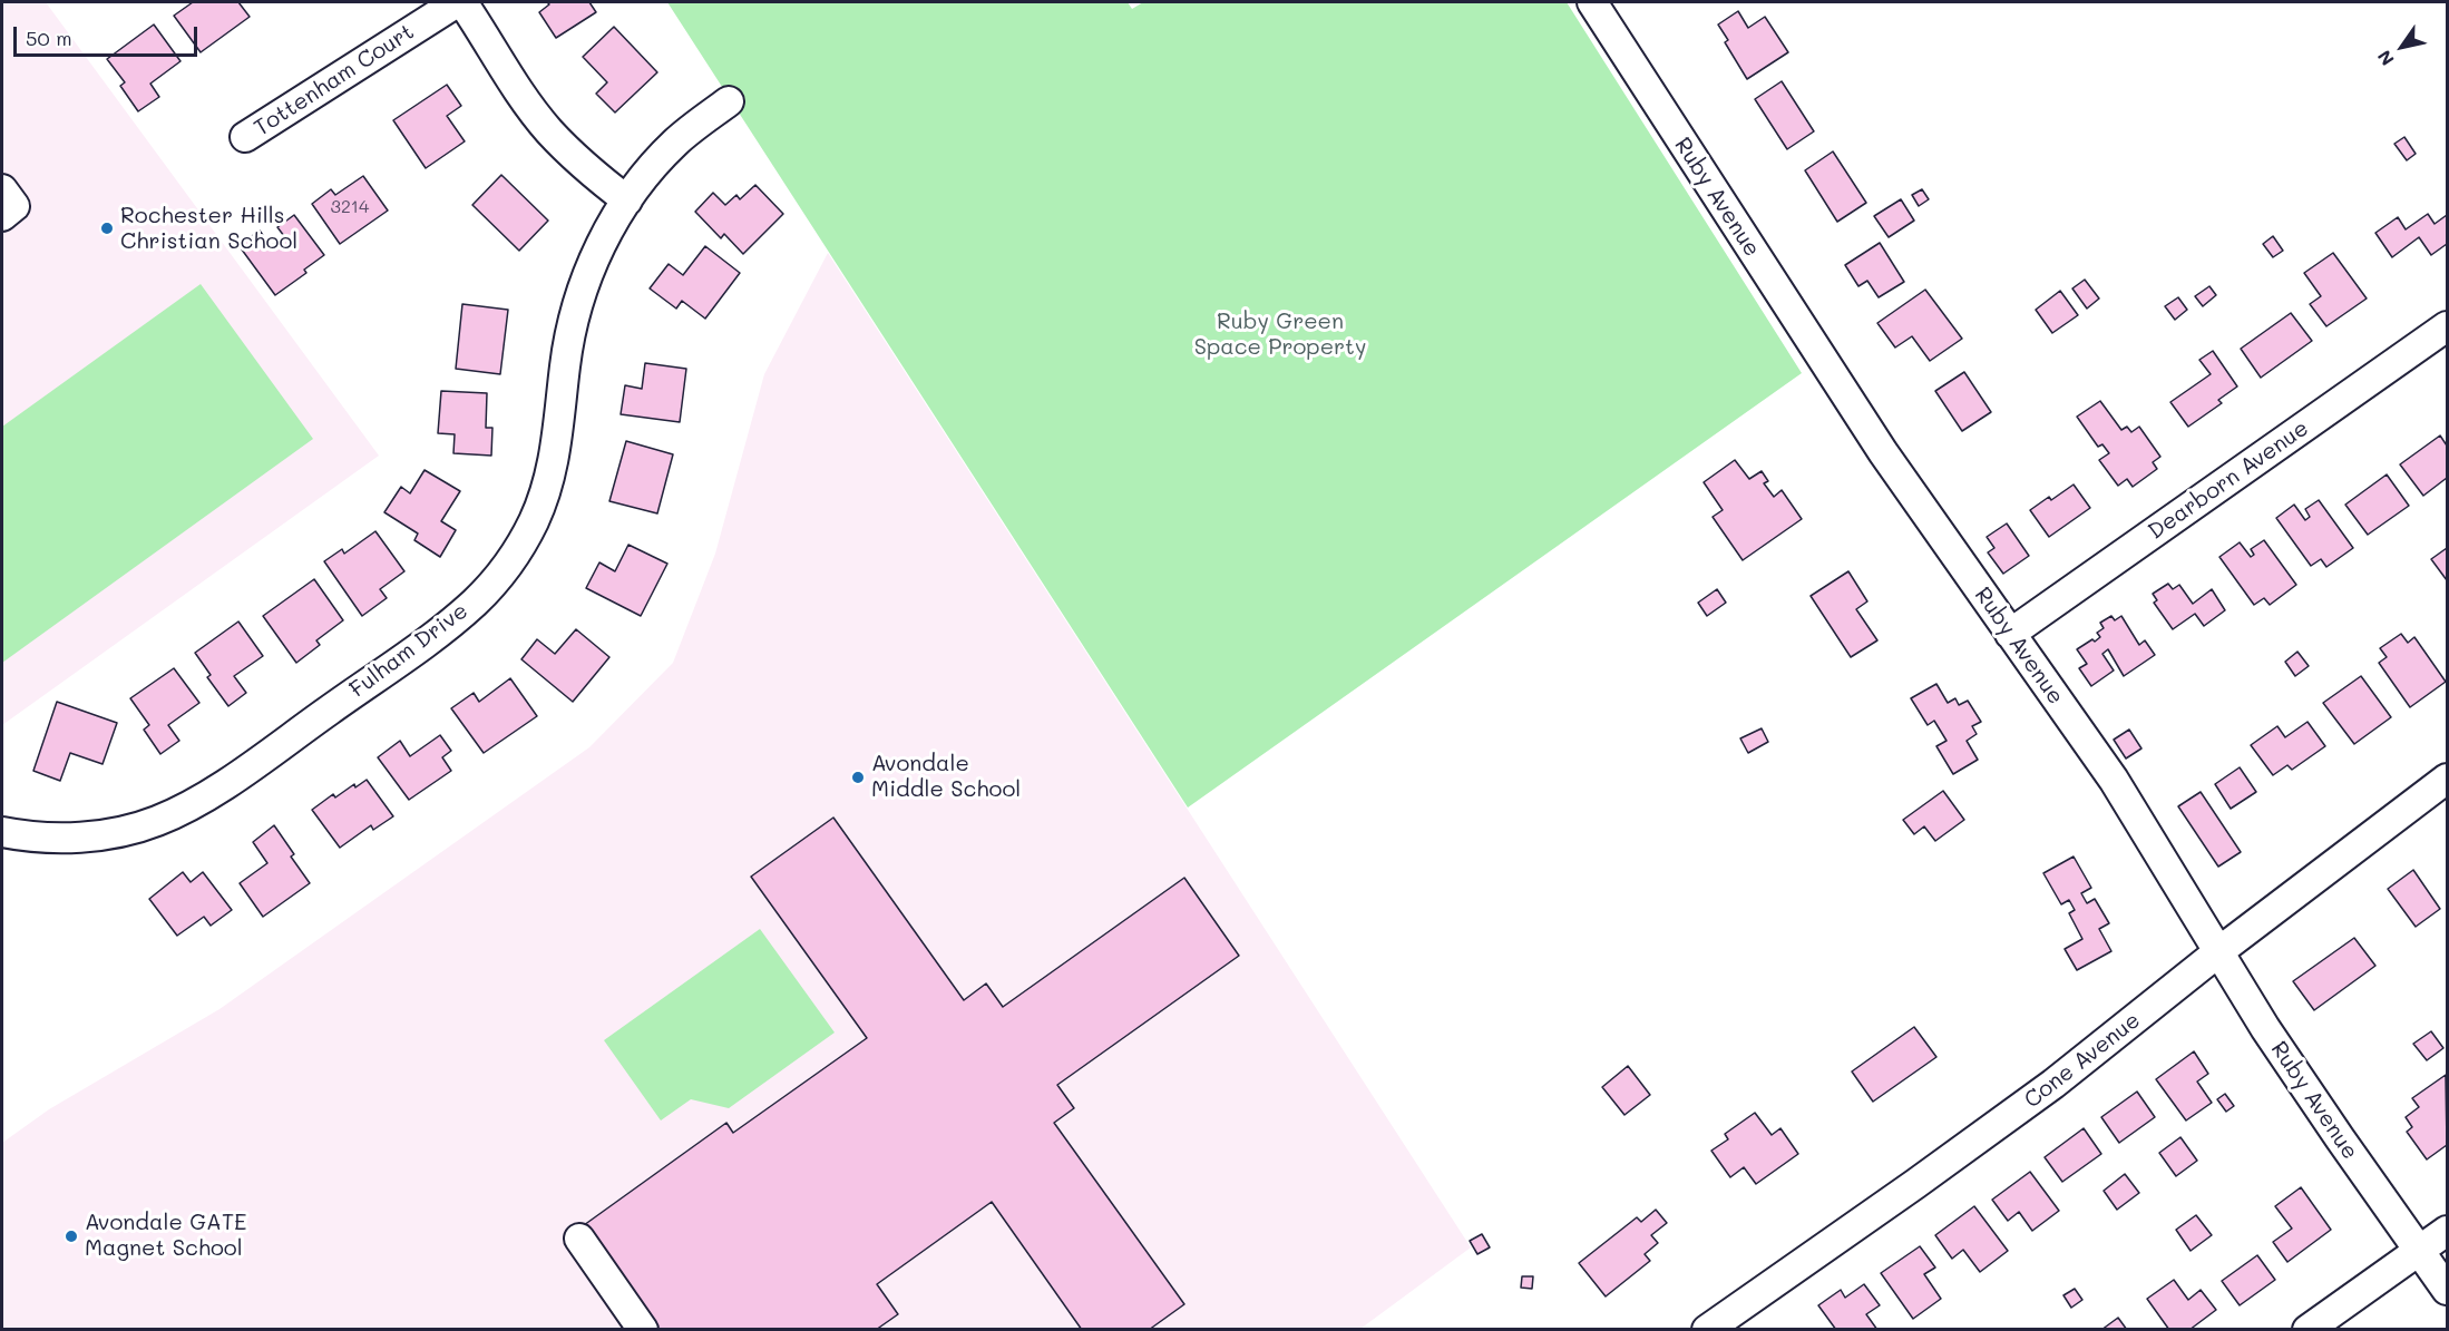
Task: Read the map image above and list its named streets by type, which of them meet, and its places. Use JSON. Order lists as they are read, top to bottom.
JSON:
{
  "streets": {
    "street": [
      "Tottenham Court",
      "Ruby Avenue",
      "Dearborn Avenue",
      "Fulham Drive",
      "Cone Avenue"
    ]
  },
  "crossings": [
    ["Ruby Avenue", "Dearborn Avenue"],
    ["Ruby Avenue", "Cone Avenue"]
  ],
  "parks": ["Ruby Green Space Property"],
  "places": ["Rochester Hills Christian School", "Avondale Middle School", "Avondale GATE Magnet School"],
  "house_numbers": ["3214"],
  "scale_bar": "50 m",
  "north": "bottom left"
}
